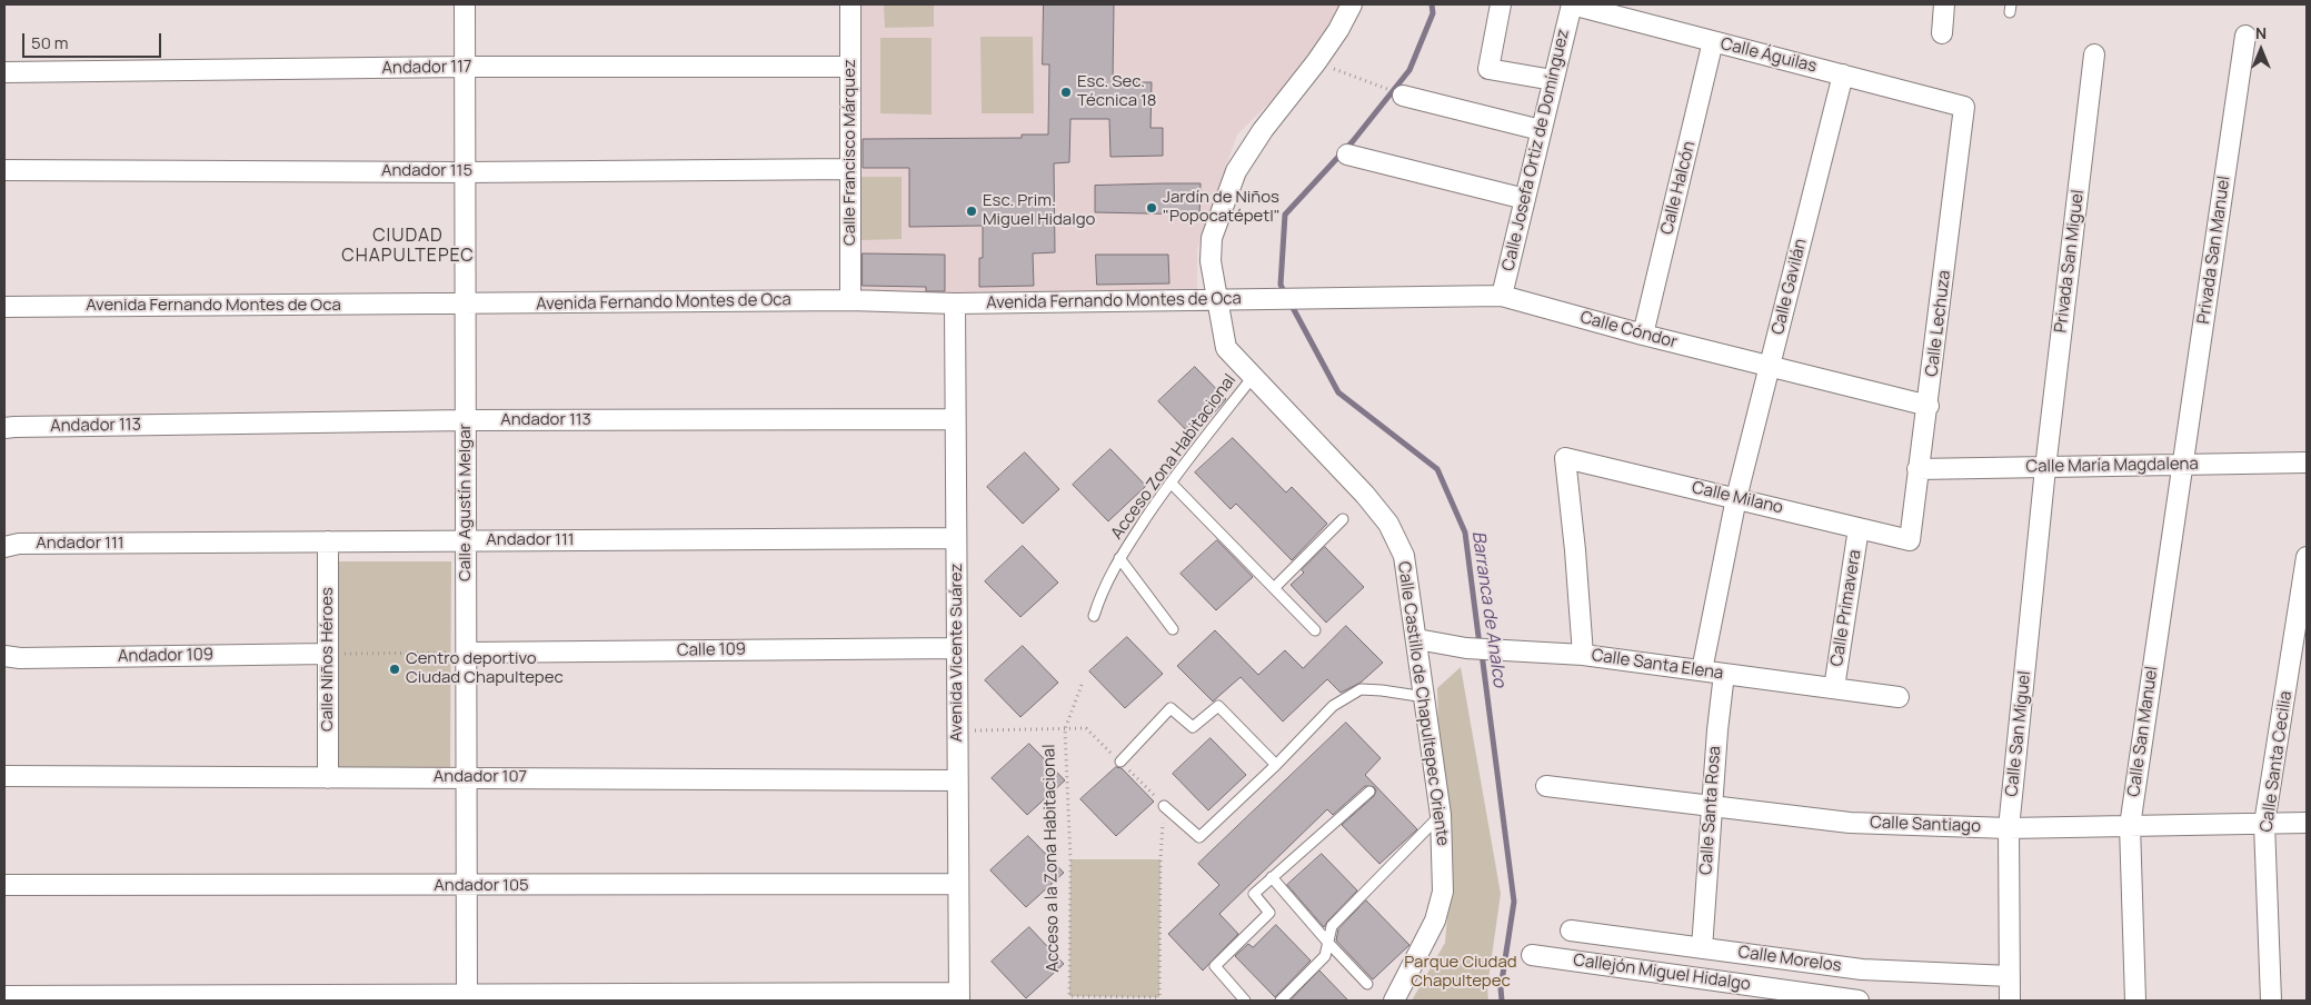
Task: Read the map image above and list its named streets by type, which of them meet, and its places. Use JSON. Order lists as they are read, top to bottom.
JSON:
{
  "streets": {
    "street": [
      "Calle Águilas",
      "Andador 117",
      "Calle Josefa Ortiz de Domínguez",
      "Calle Francisco Márquez",
      "Andador 115",
      "Calle Halcón",
      "Privada San Manuel",
      "Privada San Miguel",
      "Calle Gavilán",
      "Avenida Fernando Montes de Oca",
      "Calle Lechuza",
      "Calle Cóndor",
      "Andador 113",
      "Calle María Magdalena",
      "Calle Milano",
      "Calle Agustín Melgar",
      "Andador 111",
      "Calle Primavera",
      "Calle 109",
      "Avenida Vicente Suárez",
      "Andador 109",
      "Calle Niños Héroes",
      "Calle Santa Elena",
      "Calle Castillo de Chapultepec Oriente",
      "Calle San Manuel",
      "Calle San Miguel",
      "Calle Santa Cecilia",
      "Andador 107",
      "Calle Santa Rosa",
      "Calle Santiago",
      "Andador 105",
      "Calle Morelos",
      "Callejón Miguel Hidalgo"
    ],
    "lane": ["Acceso Zona Habitacional"],
    "path": ["Acceso a la Zona Habitacional"]
  },
  "crossings": [
    ["Calle Águilas", "Calle Josefa Ortiz de Domínguez"],
    ["Calle Águilas", "Calle Halcón"],
    ["Calle Águilas", "Calle Gavilán"],
    ["Calle Águilas", "Calle Lechuza"],
    ["Andador 117", "Calle Francisco Márquez"],
    ["Andador 117", "Calle Agustín Melgar"],
    ["Calle Josefa Ortiz de Domínguez", "Calle Cóndor"],
    ["Calle Francisco Márquez", "Andador 115"],
    ["Calle Francisco Márquez", "Avenida Fernando Montes de Oca"],
    ["Andador 115", "Calle Agustín Melgar"],
    ["Calle Halcón", "Calle Cóndor"],
    ["Privada San Manuel", "Calle María Magdalena"],
    ["Privada San Manuel", "Calle San Manuel"],
    ["Privada San Miguel", "Calle María Magdalena"],
    ["Privada San Miguel", "Calle San Miguel"],
    ["Calle Gavilán", "Calle Cóndor"],
    ["Calle Gavilán", "Calle Milano"],
    ["Avenida Fernando Montes de Oca", "Calle Cóndor"],
    ["Avenida Fernando Montes de Oca", "Calle Agustín Melgar"],
    ["Avenida Fernando Montes de Oca", "Avenida Vicente Suárez"],
    ["Avenida Fernando Montes de Oca", "Calle Castillo de Chapultepec Oriente"],
    ["Calle Lechuza", "Calle Cóndor"],
    ["Calle Lechuza", "Calle María Magdalena"],
    ["Calle Lechuza", "Calle Milano"],
    ["Andador 113", "Calle Agustín Melgar"],
    ["Andador 113", "Avenida Vicente Suárez"],
    ["Acceso Zona Habitacional", "Calle Castillo de Chapultepec Oriente"],
    ["Calle María Magdalena", "Calle San Manuel"],
    ["Calle María Magdalena", "Calle San Miguel"],
    ["Calle Milano", "Calle Primavera"],
    ["Calle Milano", "Calle Santa Elena"],
    ["Calle Agustín Melgar", "Andador 111"],
    ["Calle Agustín Melgar", "Calle 109"],
    ["Calle Agustín Melgar", "Andador 107"],
    ["Calle Agustín Melgar", "Andador 105"],
    ["Andador 111", "Avenida Vicente Suárez"],
    ["Andador 111", "Calle Niños Héroes"],
    ["Calle Primavera", "Calle Santa Elena"],
    ["Calle 109", "Avenida Vicente Suárez"],
    ["Avenida Vicente Suárez", "Andador 107"],
    ["Avenida Vicente Suárez", "Acceso a la Zona Habitacional"],
    ["Avenida Vicente Suárez", "Andador 105"],
    ["Andador 109", "Calle Niños Héroes"],
    ["Calle Niños Héroes", "Andador 107"],
    ["Calle Santa Elena", "Calle Castillo de Chapultepec Oriente"],
    ["Calle Santa Elena", "Calle Santa Rosa"],
    ["Calle San Manuel", "Calle Santiago"],
    ["Calle San Miguel", "Calle Santiago"],
    ["Calle San Miguel", "Calle Morelos"],
    ["Calle Santa Cecilia", "Calle Santiago"],
    ["Calle Santa Rosa", "Calle Santiago"],
    ["Calle Santa Rosa", "Calle Morelos"]
  ],
  "districts": ["CIUDAD CHAPULTEPEC"],
  "water": ["Barranca de Analco"],
  "parks": ["Parque Ciudad Chapultepec"],
  "places": [
    "Esc. Sec. Técnica 18",
    "Jardín de Niños \"Popocatépetl\"",
    "Esc. Prim. Miguel Hidalgo",
    "Centro deportivo Ciudad Chapultepec"
  ],
  "scale_bar": "50 m",
  "north": "top"
}
